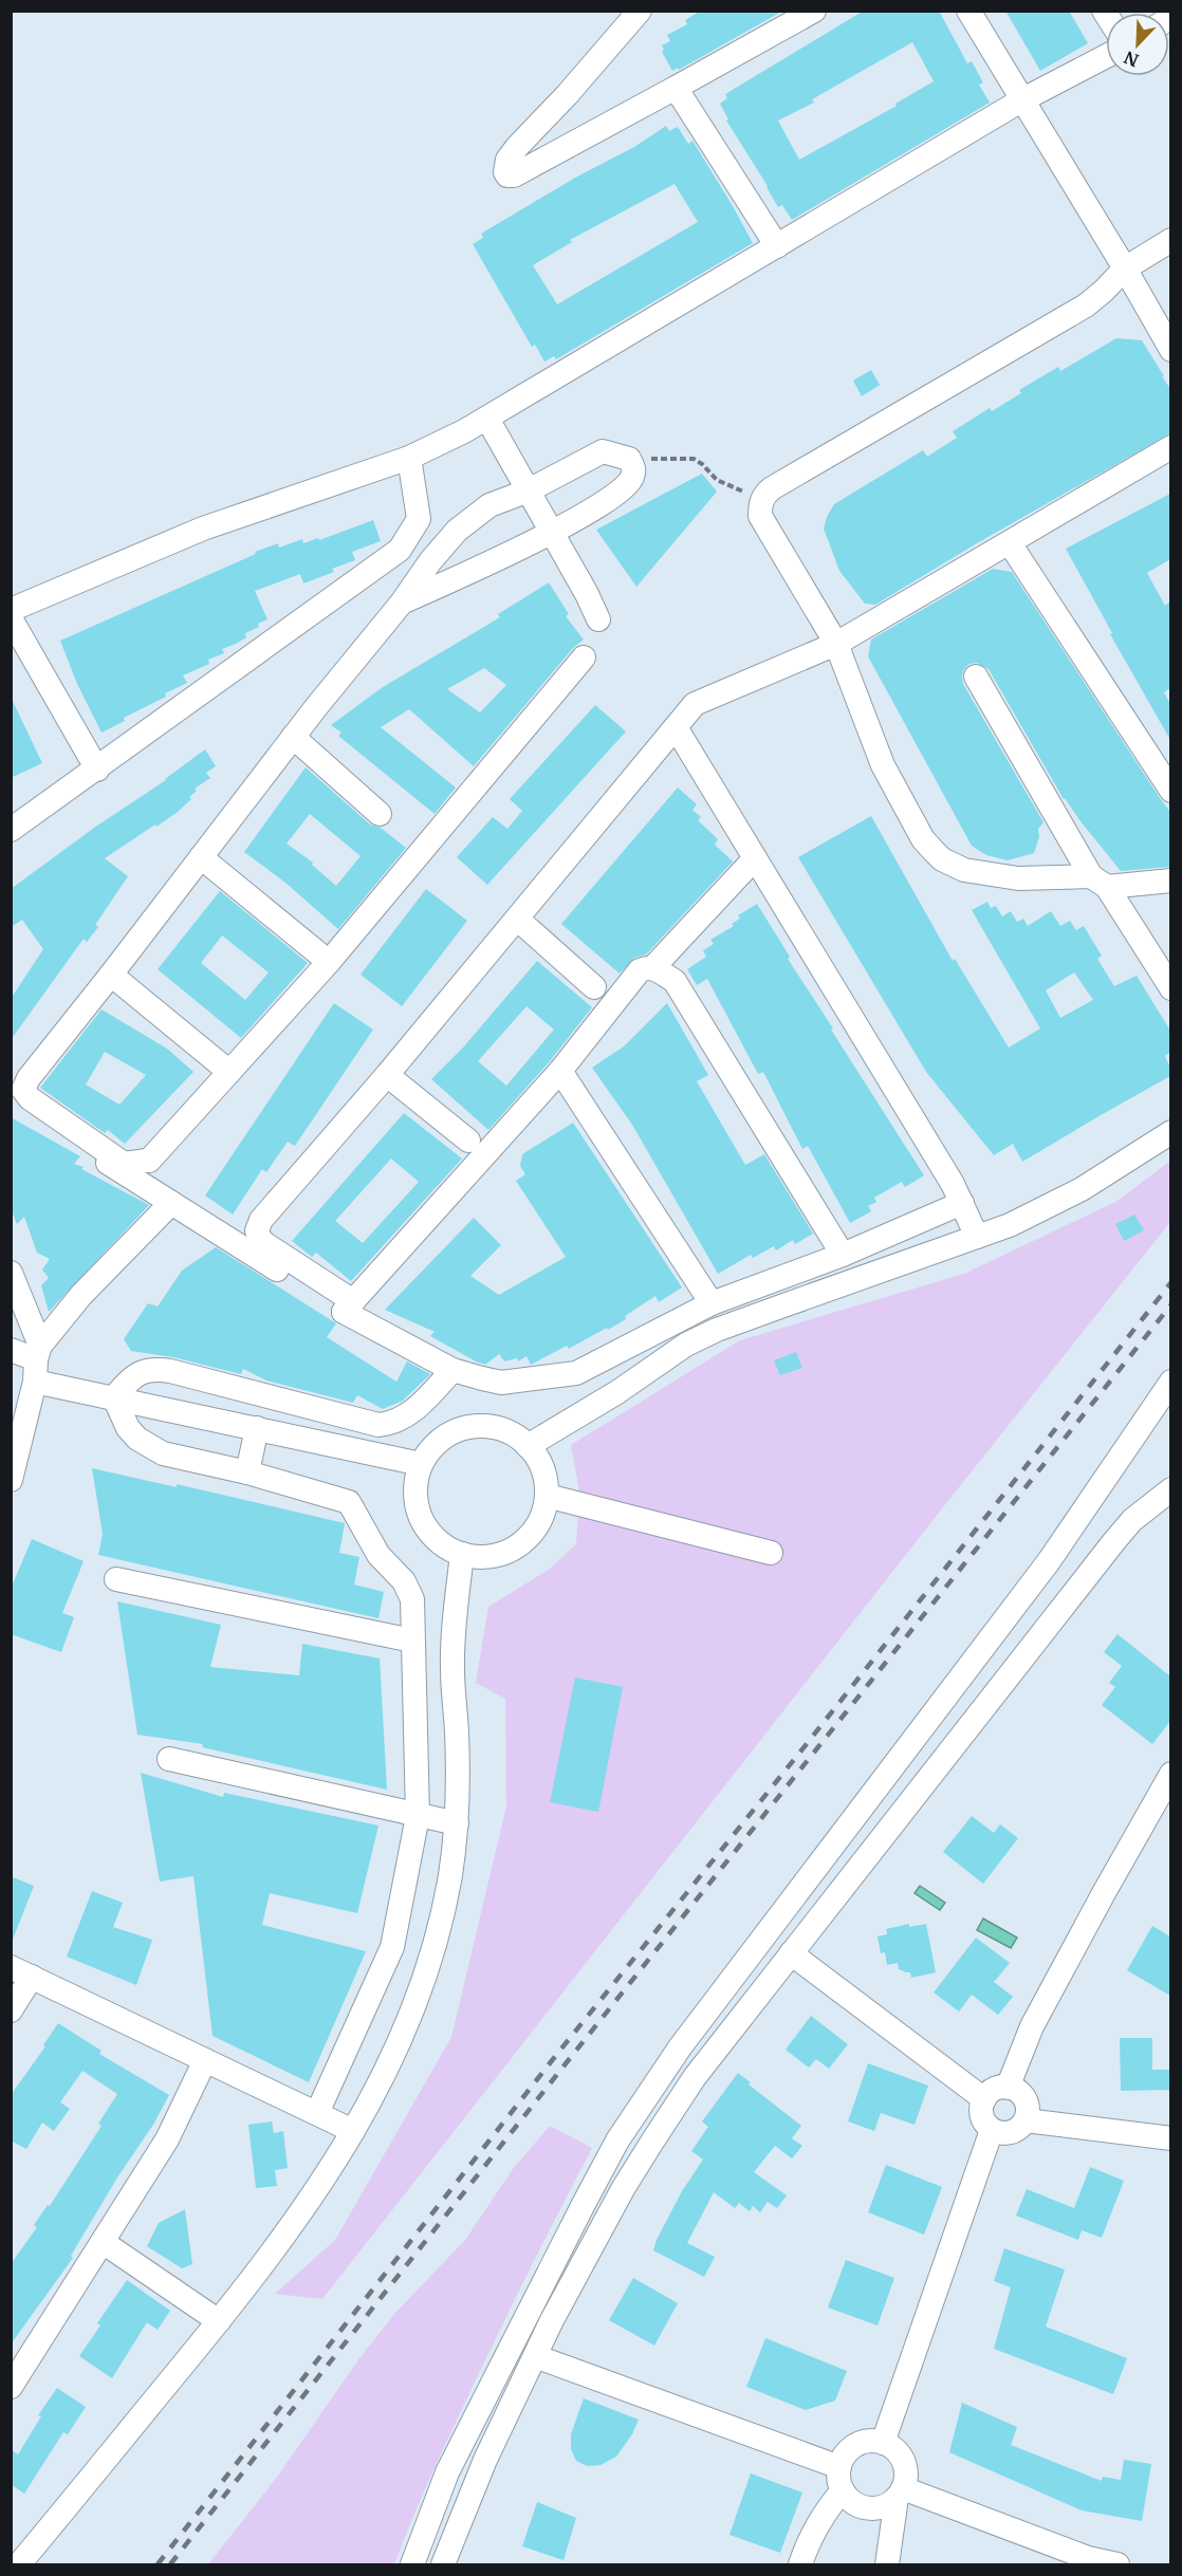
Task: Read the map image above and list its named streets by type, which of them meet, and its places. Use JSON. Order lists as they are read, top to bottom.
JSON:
{
  "north": "bottom left"
}
